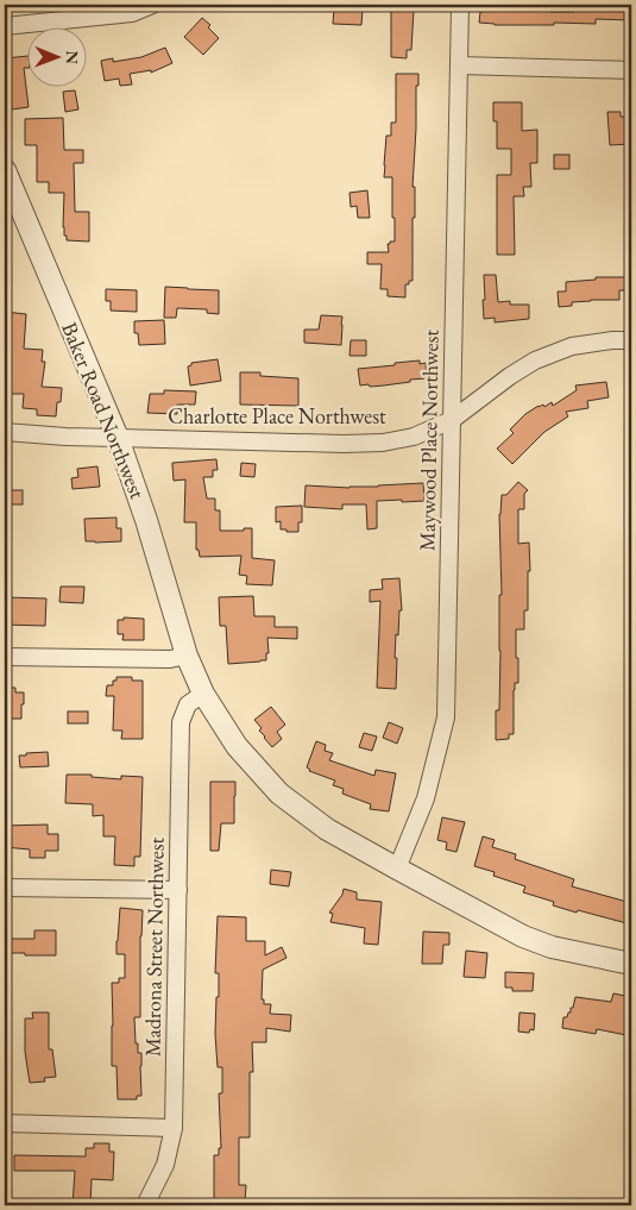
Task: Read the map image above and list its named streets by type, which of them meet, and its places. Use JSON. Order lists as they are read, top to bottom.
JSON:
{
  "streets": {
    "street": [
      "Baker Road Northwest",
      "Charlotte Place Northwest",
      "Maywood Place Northwest",
      "Madrona Street Northwest"
    ]
  },
  "crossings": [
    ["Baker Road Northwest", "Charlotte Place Northwest"],
    ["Baker Road Northwest", "Maywood Place Northwest"],
    ["Baker Road Northwest", "Madrona Street Northwest"],
    ["Charlotte Place Northwest", "Maywood Place Northwest"]
  ],
  "north": "right"
}
